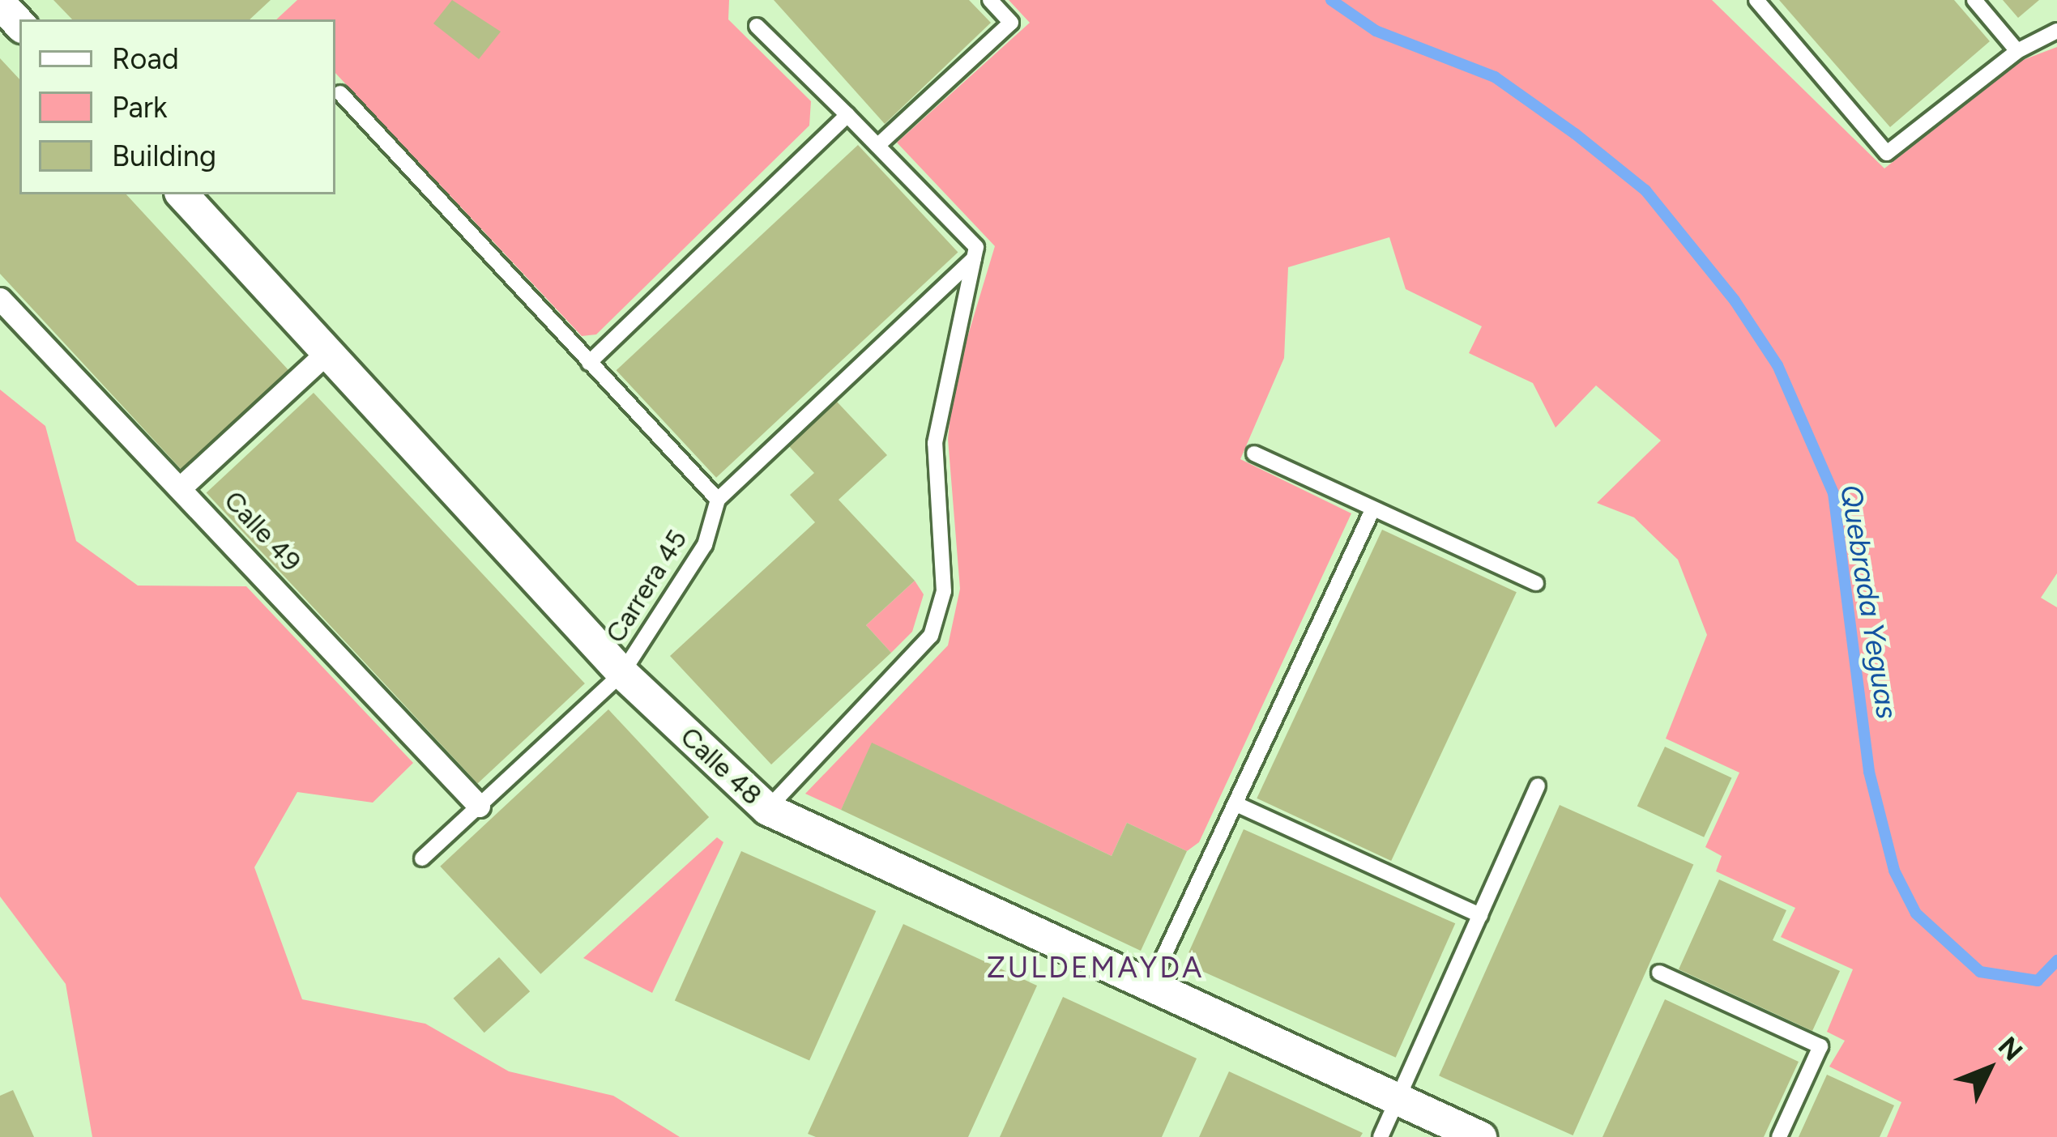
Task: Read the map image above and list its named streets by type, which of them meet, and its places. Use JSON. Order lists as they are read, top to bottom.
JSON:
{
  "streets": {
    "street": ["Calle 49", "Calle 48"],
    "lane": ["Carrera 45"]
  },
  "crossings": [
    ["Calle 49", "Carrera 45"],
    ["Carrera 45", "Calle 48"]
  ],
  "districts": ["ZULDEMAYDA"],
  "water": ["Quebrada Yeguas"],
  "legend": ["Road", "Park", "Building"],
  "north": "top right"
}
